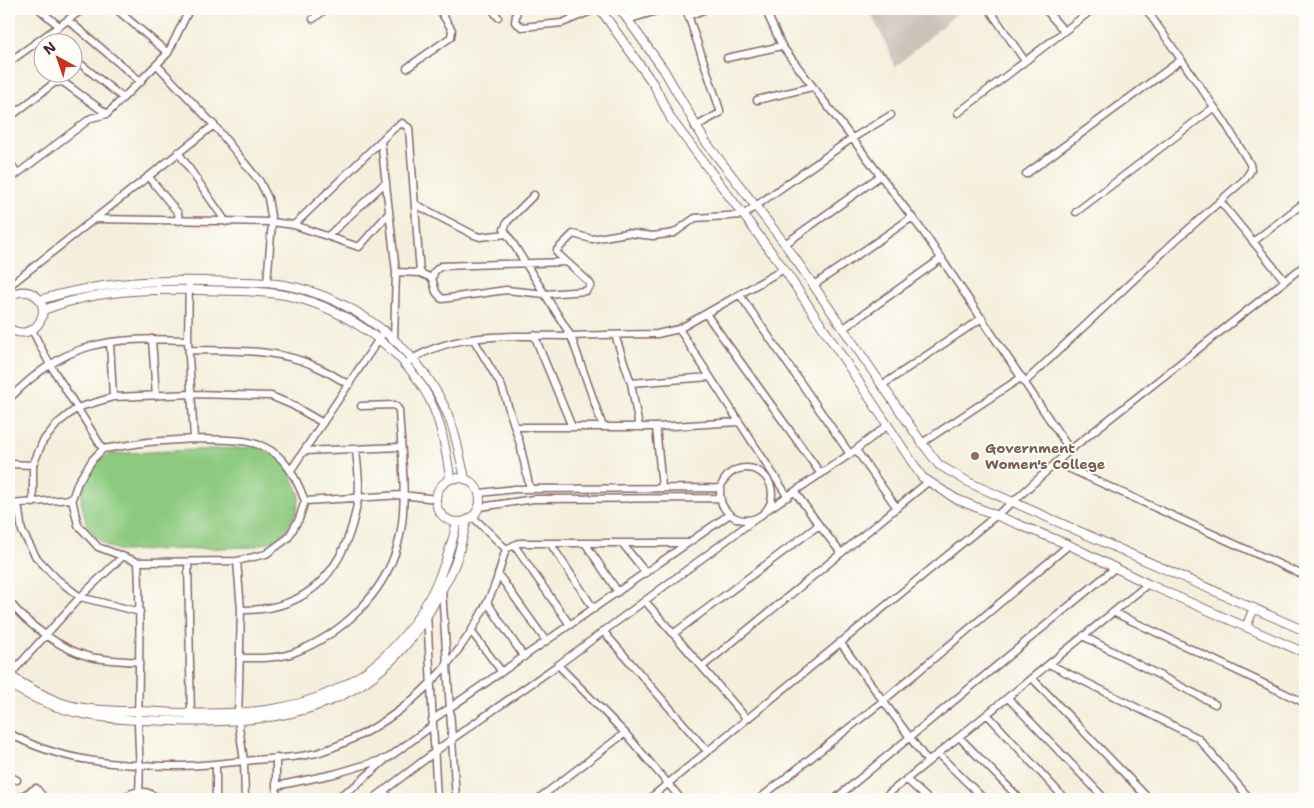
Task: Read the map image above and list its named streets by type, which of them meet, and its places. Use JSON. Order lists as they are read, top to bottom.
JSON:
{
  "places": ["Government Women's College"],
  "north": "top left"
}
